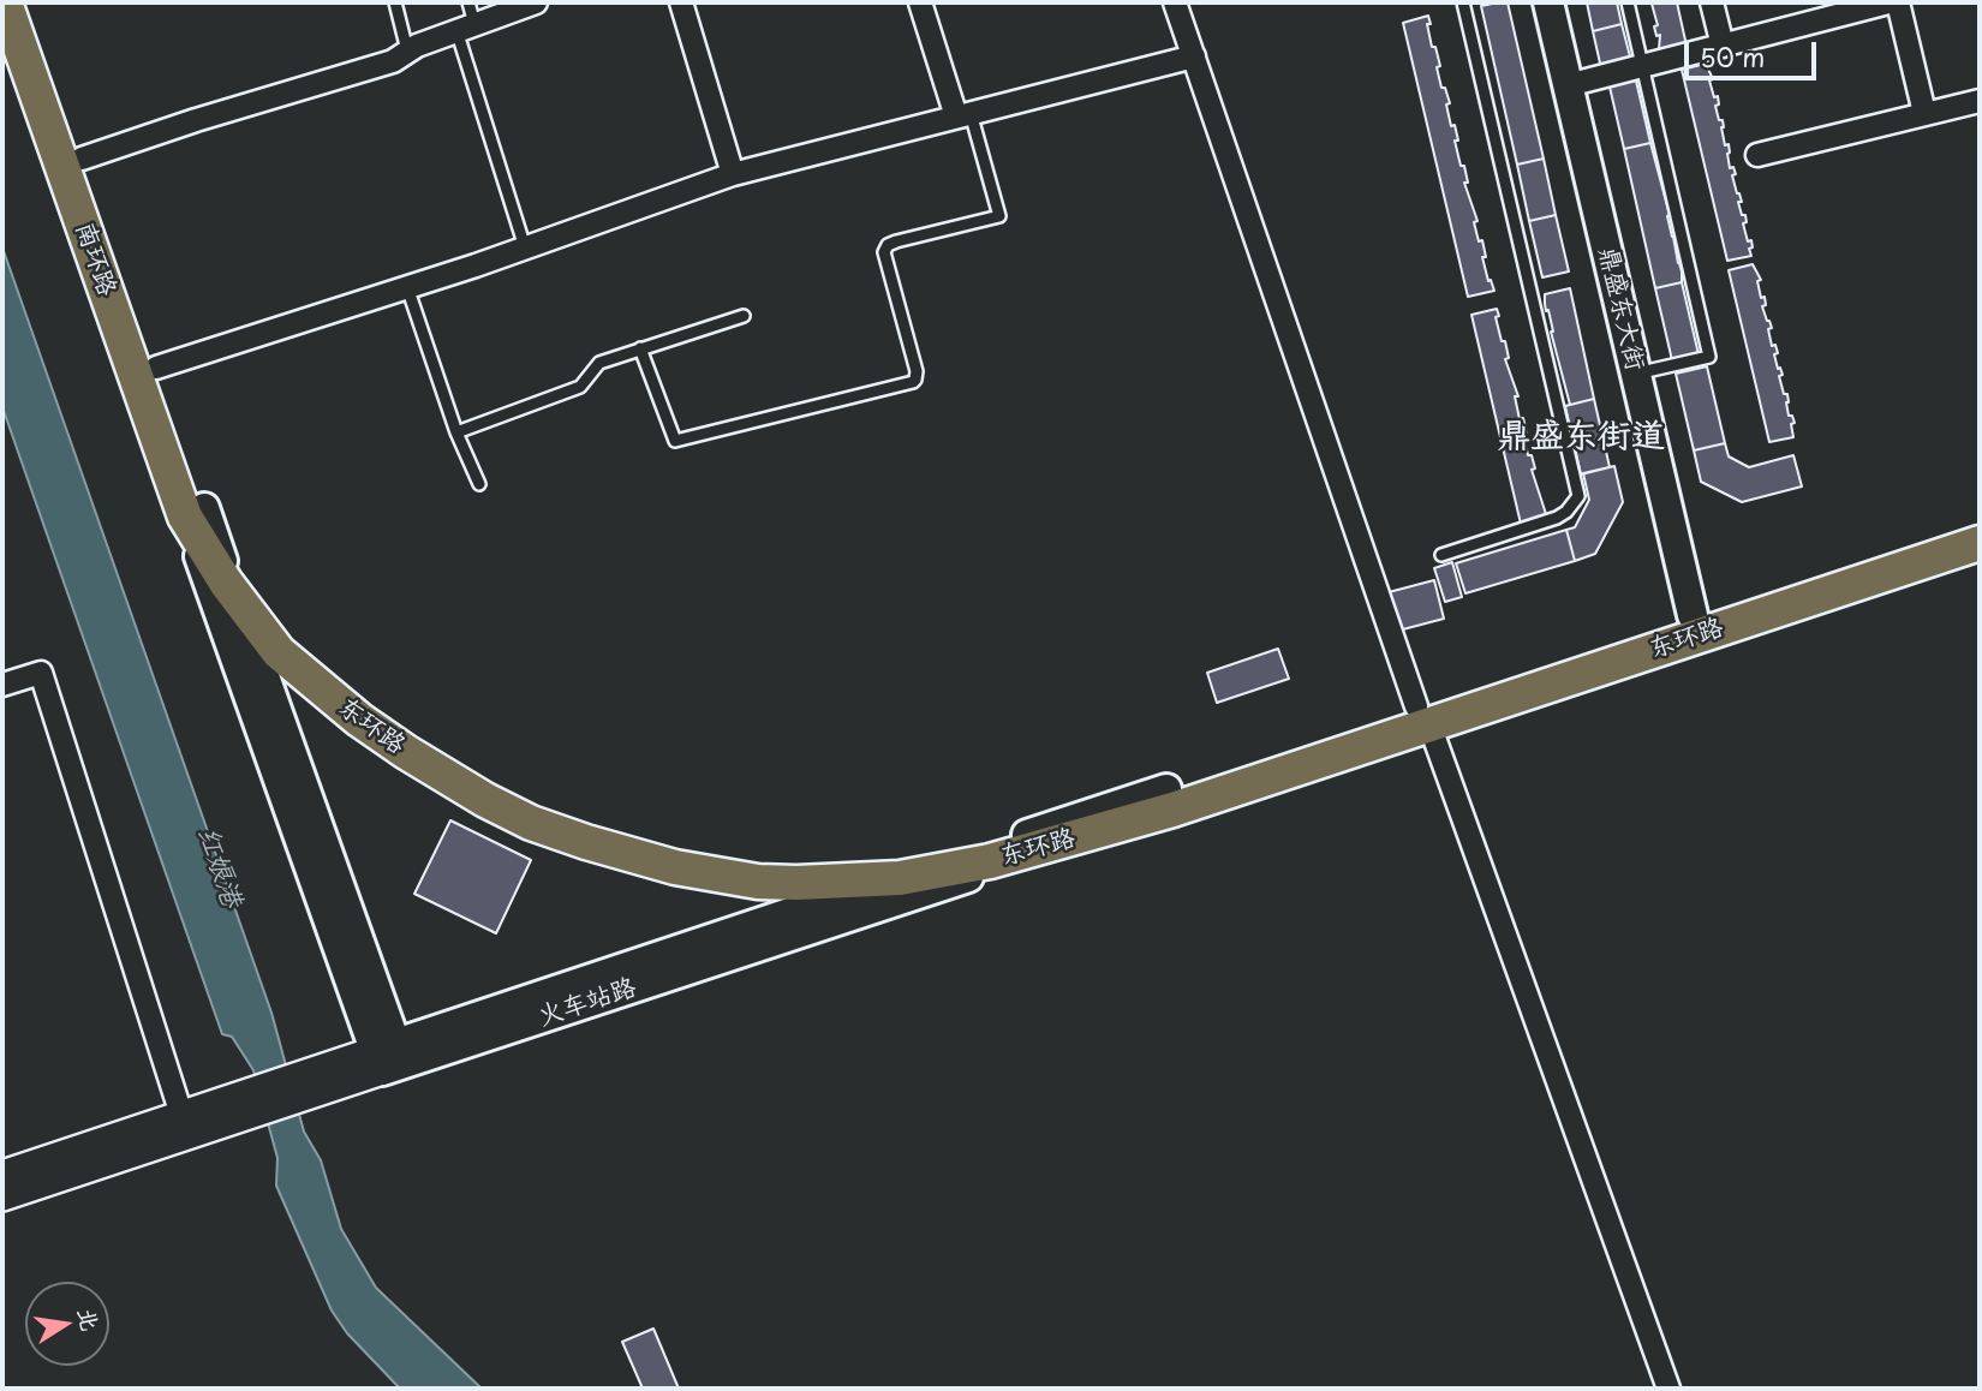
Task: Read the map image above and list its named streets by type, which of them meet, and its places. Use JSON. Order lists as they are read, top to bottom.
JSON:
{
  "streets": {
    "main road": [
      "南环路",
      "鼎盛东大街",
      "东环路",
      "火车站路"
    ]
  },
  "crossings": [
    ["南环路", "东环路"],
    ["鼎盛东大街", "东环路"],
    ["东环路", "火车站路"]
  ],
  "districts": ["鼎盛东街道"],
  "water": ["红娘港"],
  "scale_bar": "50 m",
  "north": "right"
}
